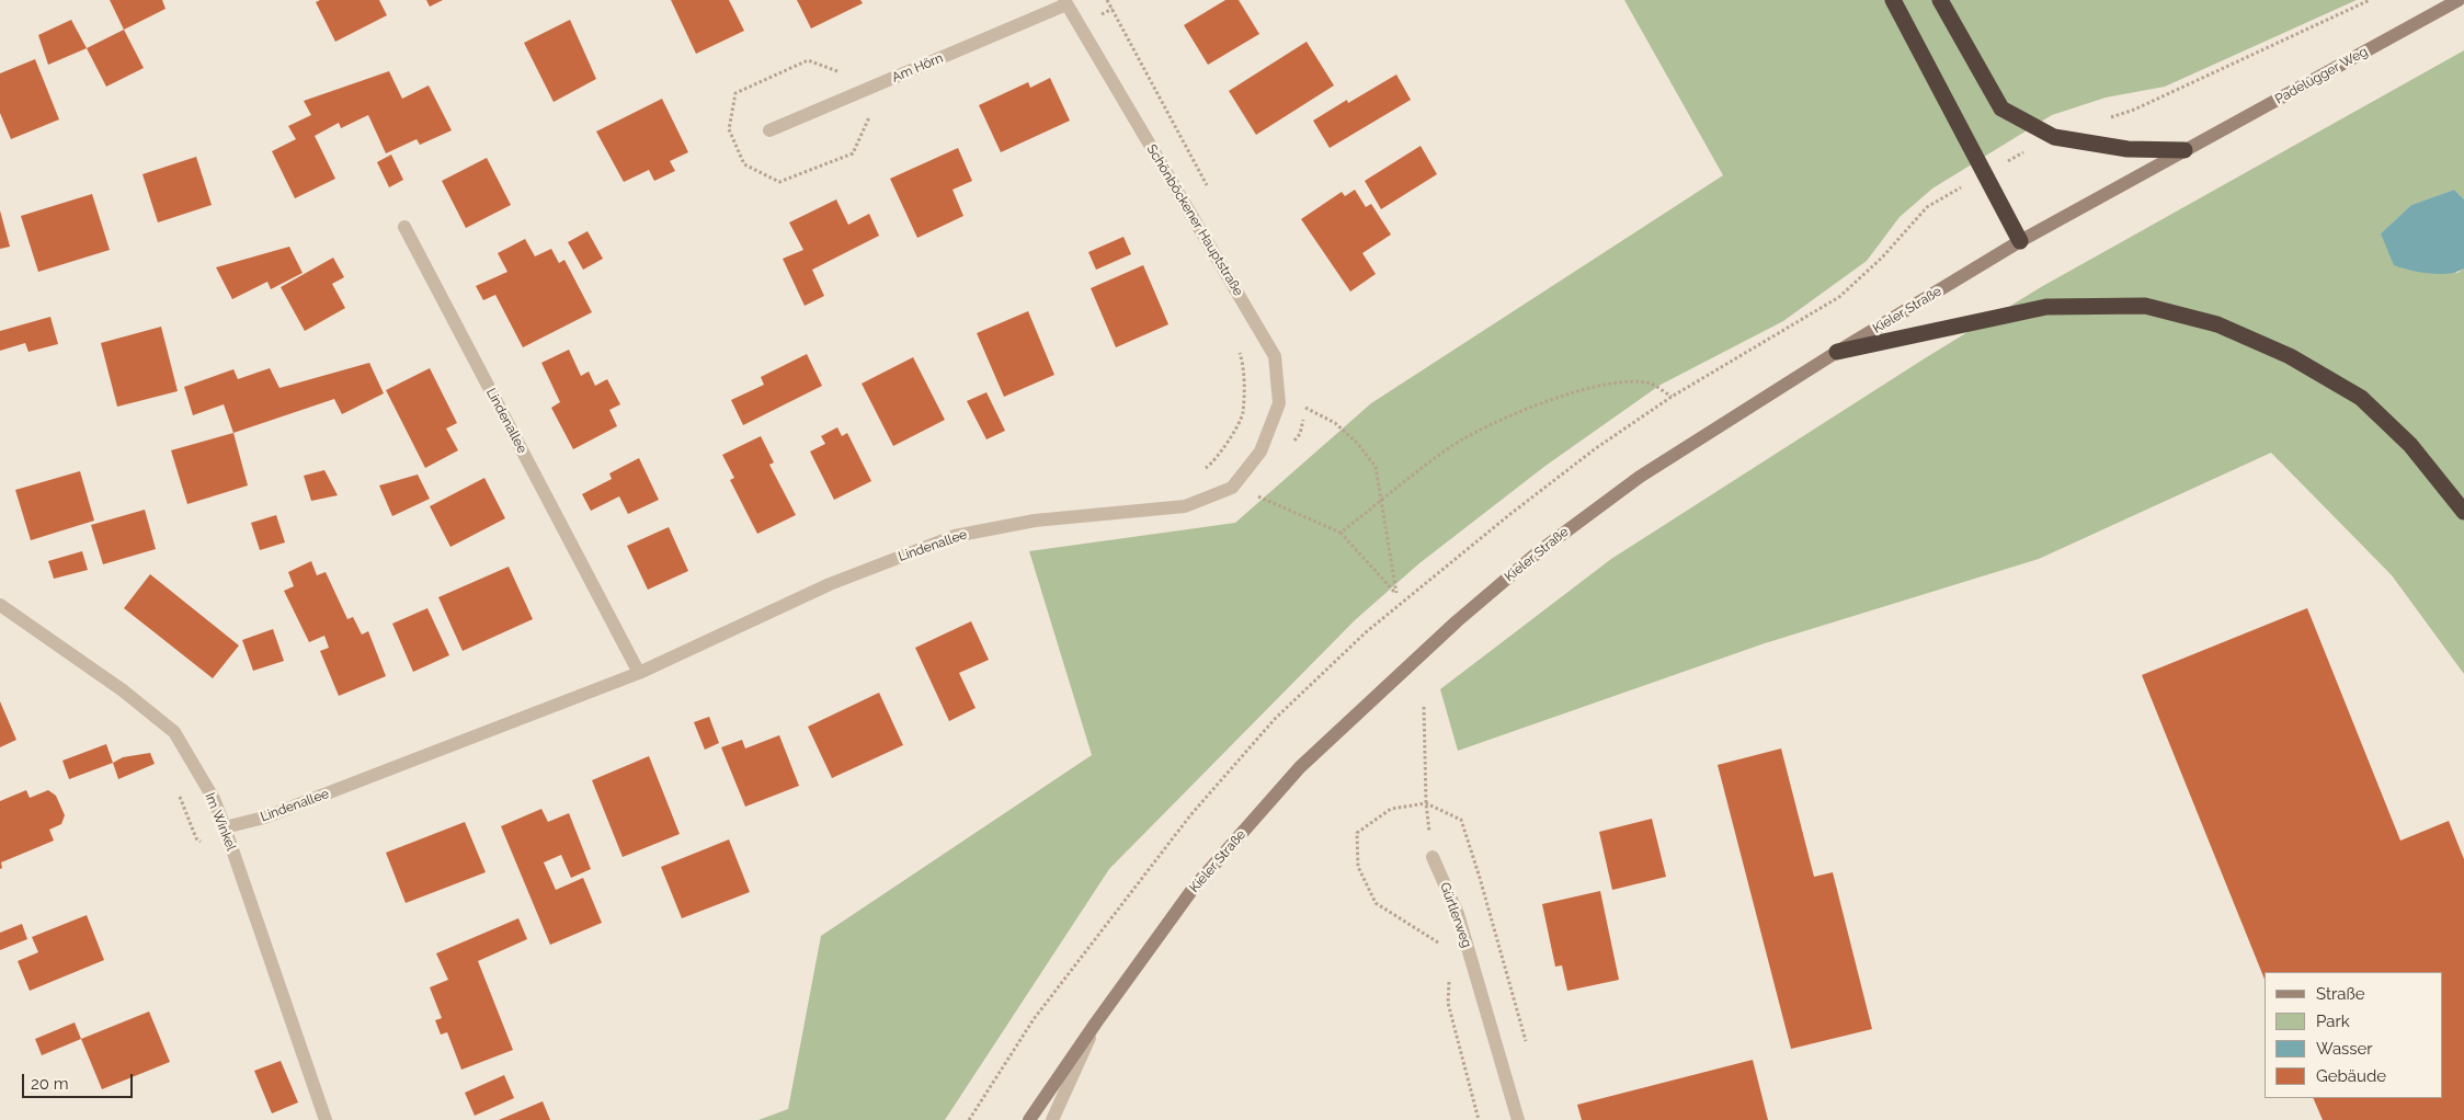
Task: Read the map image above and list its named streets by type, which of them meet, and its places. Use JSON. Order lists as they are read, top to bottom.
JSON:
{
  "streets": {
    "main road": ["Padelügger Weg", "Kieler Straße"],
    "street": [
      "Am Hörn",
      "Schönböckener Hauptstraße",
      "Lindenallee",
      "Im Winkel",
      "Gürtlerweg"
    ]
  },
  "crossings": [
    ["Am Hörn", "Schönböckener Hauptstraße"],
    ["Padelügger Weg", "Kieler Straße"],
    ["Schönböckener Hauptstraße", "Lindenallee"],
    ["Lindenallee", "Im Winkel"]
  ],
  "legend": [
    "Straße",
    "Park",
    "Wasser",
    "Gebäude"
  ],
  "scale_bar": "20 m"
}
